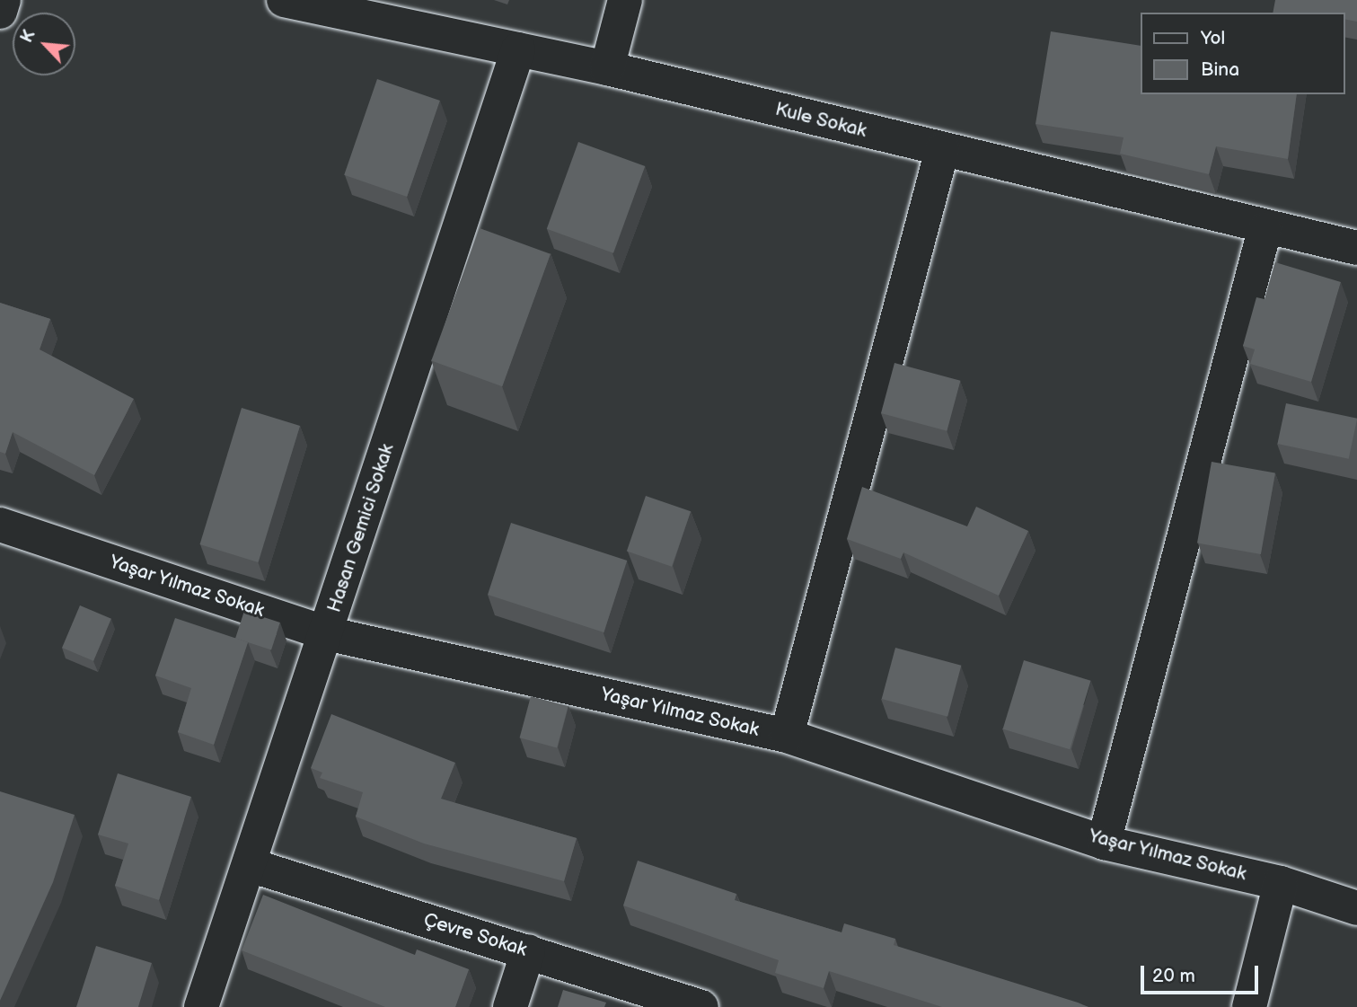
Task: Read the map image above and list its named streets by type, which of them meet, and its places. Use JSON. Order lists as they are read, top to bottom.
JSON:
{
  "streets": {
    "street": [
      "Kule Sokak",
      "Hasan Gemici Sokak",
      "Yaşar Yılmaz Sokak",
      "Çevre Sokak"
    ]
  },
  "crossings": [
    ["Kule Sokak", "Hasan Gemici Sokak"],
    ["Hasan Gemici Sokak", "Yaşar Yılmaz Sokak"],
    ["Hasan Gemici Sokak", "Çevre Sokak"]
  ],
  "legend": ["Yol", "Bina"],
  "scale_bar": "20 m",
  "north": "top left"
}
